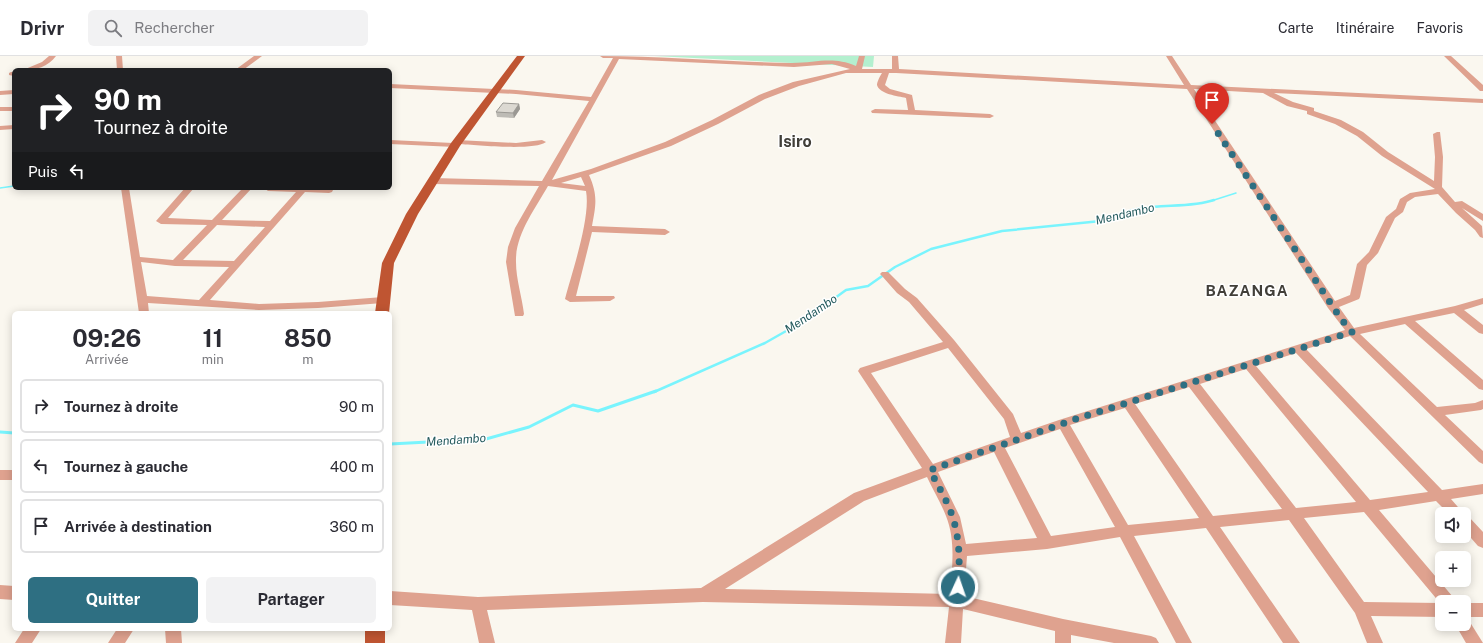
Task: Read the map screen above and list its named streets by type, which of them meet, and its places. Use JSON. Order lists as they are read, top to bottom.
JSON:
{
  "districts": ["Isiro", "BAZANGA"],
  "water": ["Mendambo"],
  "page": {
    "header": "Drivr",
    "search": "Rechercher",
    "nav": ["Carte", "Itinéraire", "Favoris"],
    "turn": ["90 m", "Tournez à droite"],
    "then": "Puis",
    "eta": [
      "09:26",
      "Arrivée",
      "11",
      "min",
      "850",
      "m"
    ],
    "list": [
      {
        "name": "Tournez à droite",
        "value": "90 m"
      },
      {
        "name": "Tournez à gauche",
        "value": "400 m"
      },
      {
        "name": "Arrivée à destination",
        "value": "360 m"
      }
    ],
    "map_buttons": ["+", "−"],
    "buttons": ["Quitter", "Partager"]
  }
}
